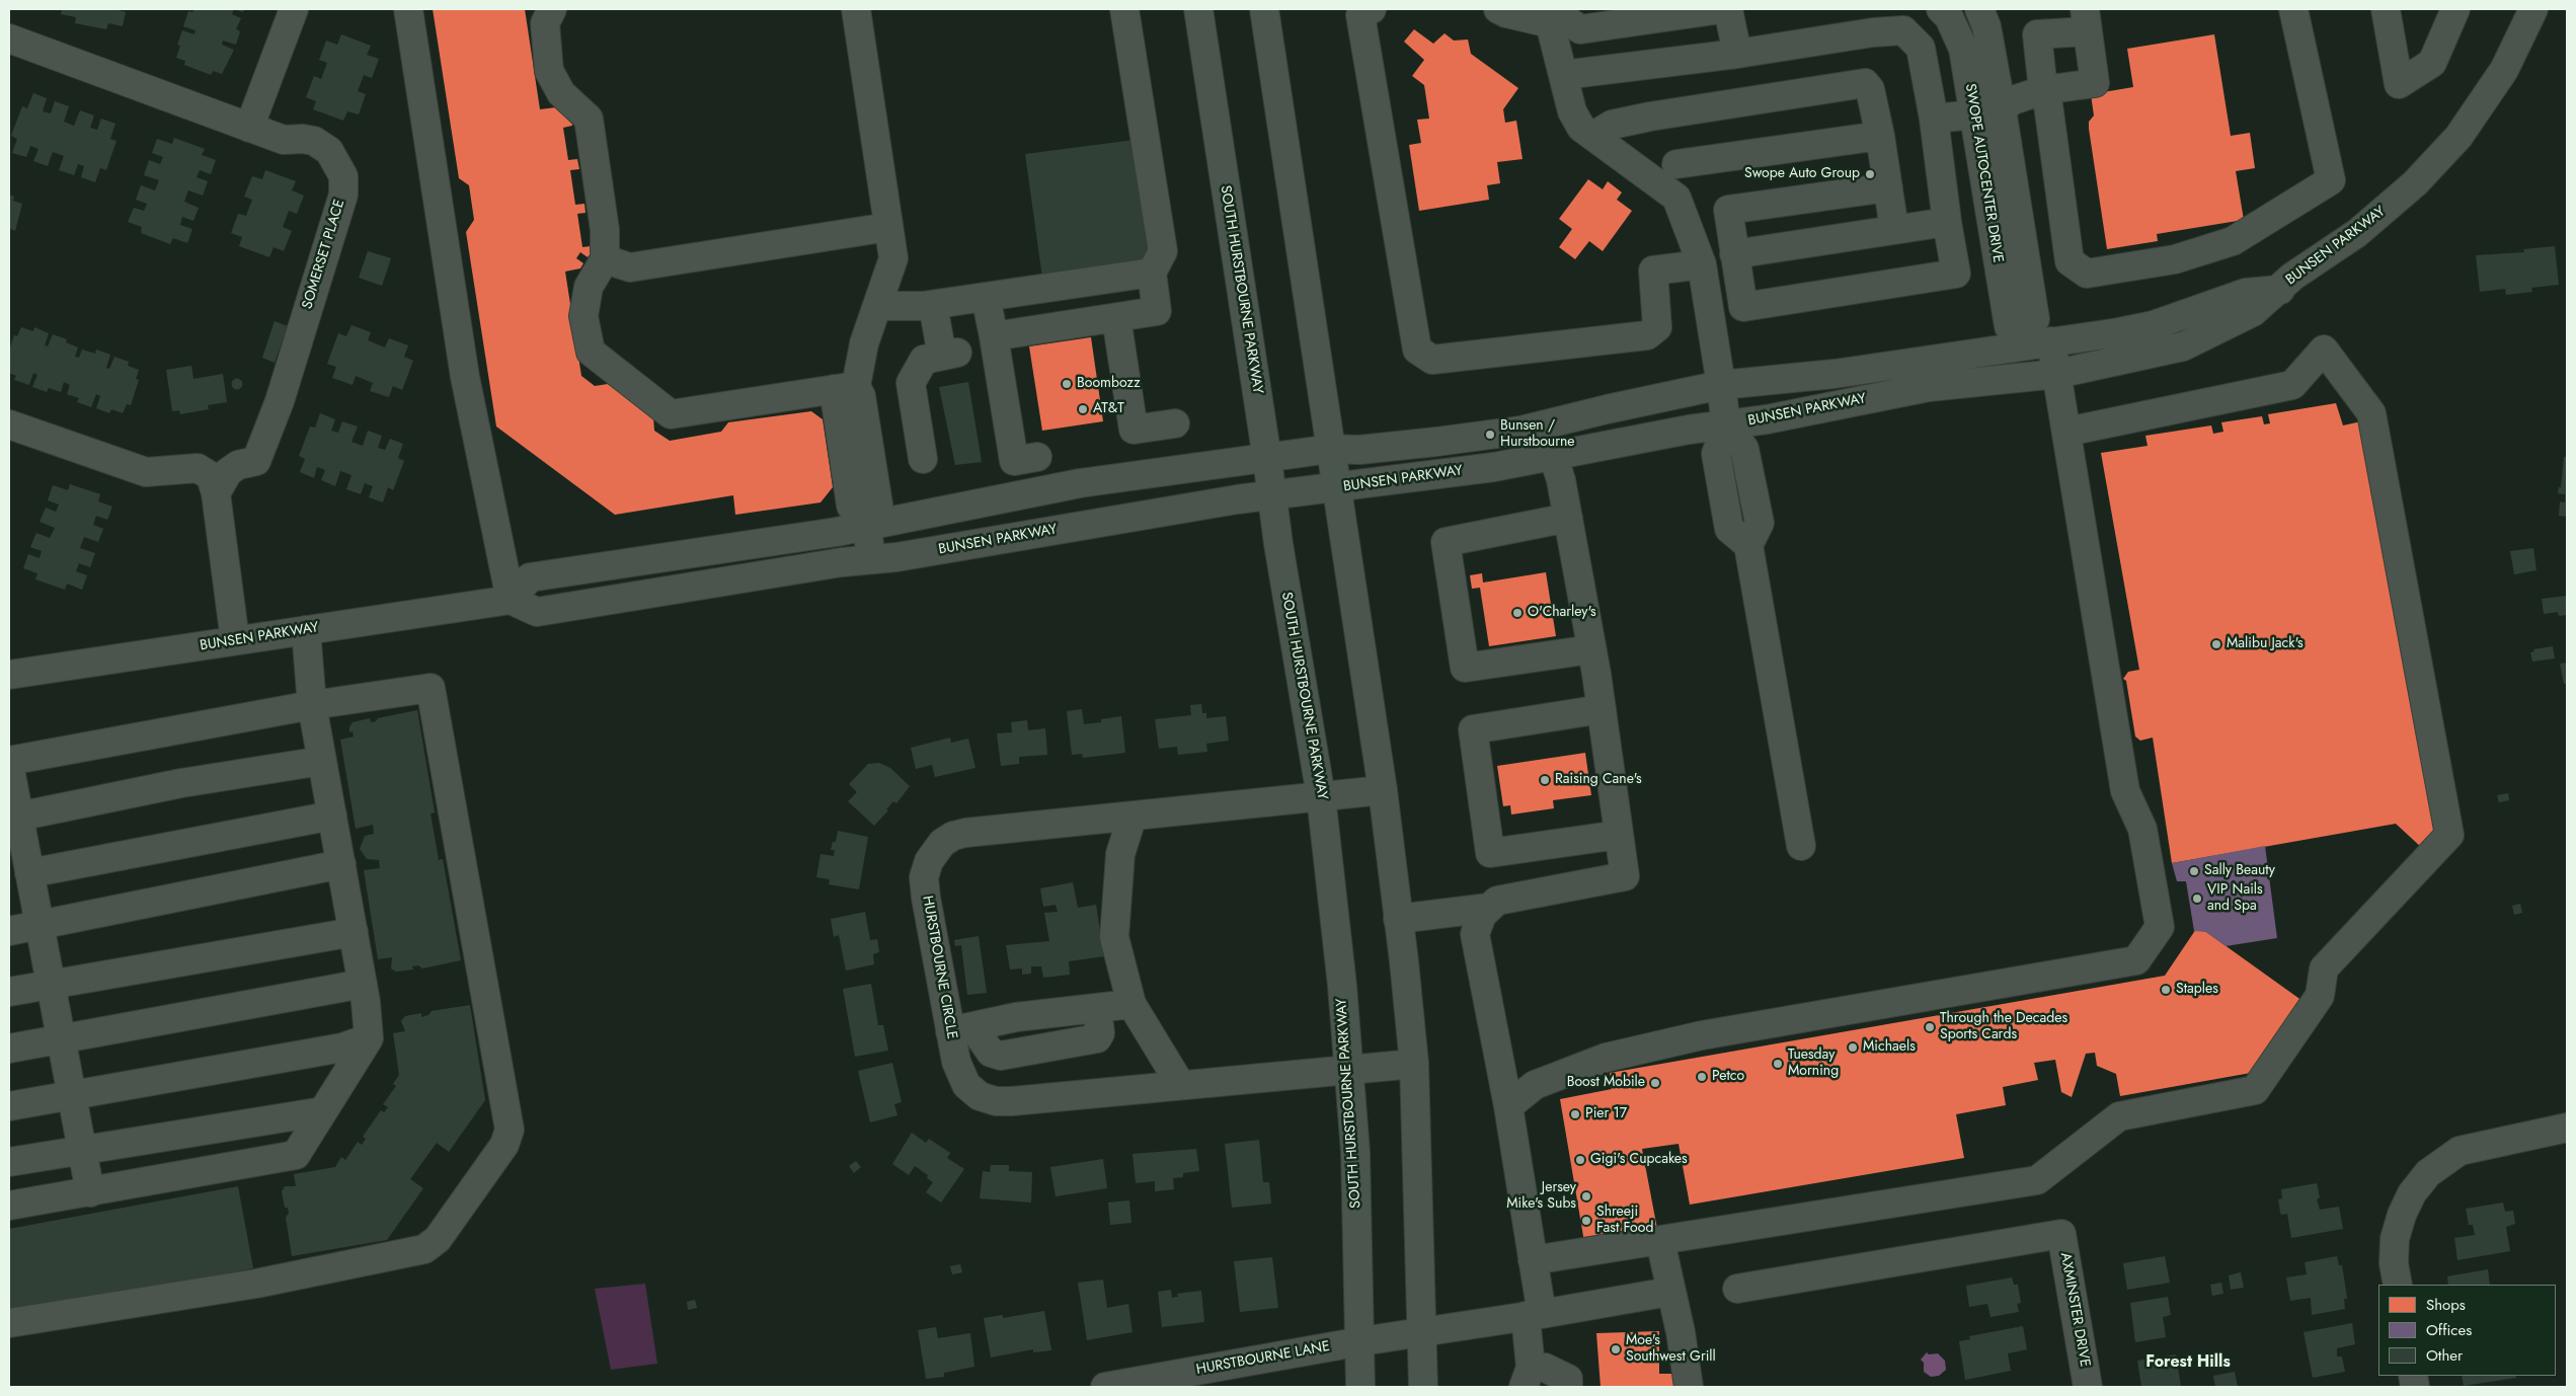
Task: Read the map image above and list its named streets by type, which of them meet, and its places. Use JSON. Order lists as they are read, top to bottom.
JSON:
{
  "streets": {
    "main road": ["SOUTH HURSTBOURNE PARKWAY"],
    "street": [
      "SWOPE AUTOCENTER DRIVE",
      "BUNSEN PARKWAY",
      "SOMERSET PLACE",
      "HURSTBOURNE CIRCLE",
      "AXMINSTER DRIVE",
      "HURSTBOURNE LANE"
    ]
  },
  "crossings": [
    ["SWOPE AUTOCENTER DRIVE", "BUNSEN PARKWAY"],
    ["BUNSEN PARKWAY", "SOUTH HURSTBOURNE PARKWAY"],
    ["SOUTH HURSTBOURNE PARKWAY", "HURSTBOURNE CIRCLE"],
    ["SOUTH HURSTBOURNE PARKWAY", "HURSTBOURNE LANE"]
  ],
  "districts": ["Forest Hills"],
  "places": [
    "Swope Auto Group",
    "Boombozz",
    "AT&T",
    "Bunsen / Hurstbourne",
    "O'Charley's",
    "Malibu Jack's",
    "Raising Cane's",
    "Sally Beauty",
    "VIP Nails and Spa",
    "Staples",
    "Through the Decades Sports Cards",
    "Michaels",
    "Tuesday Morning",
    "Petco",
    "Boost Mobile",
    "Pier 17",
    "Gigi's Cupcakes",
    "Jersey Mike's Subs",
    "Shreeji Fast Food",
    "Moe's Southwest Grill"
  ],
  "legend": ["Shops", "Offices", "Other"]
}
